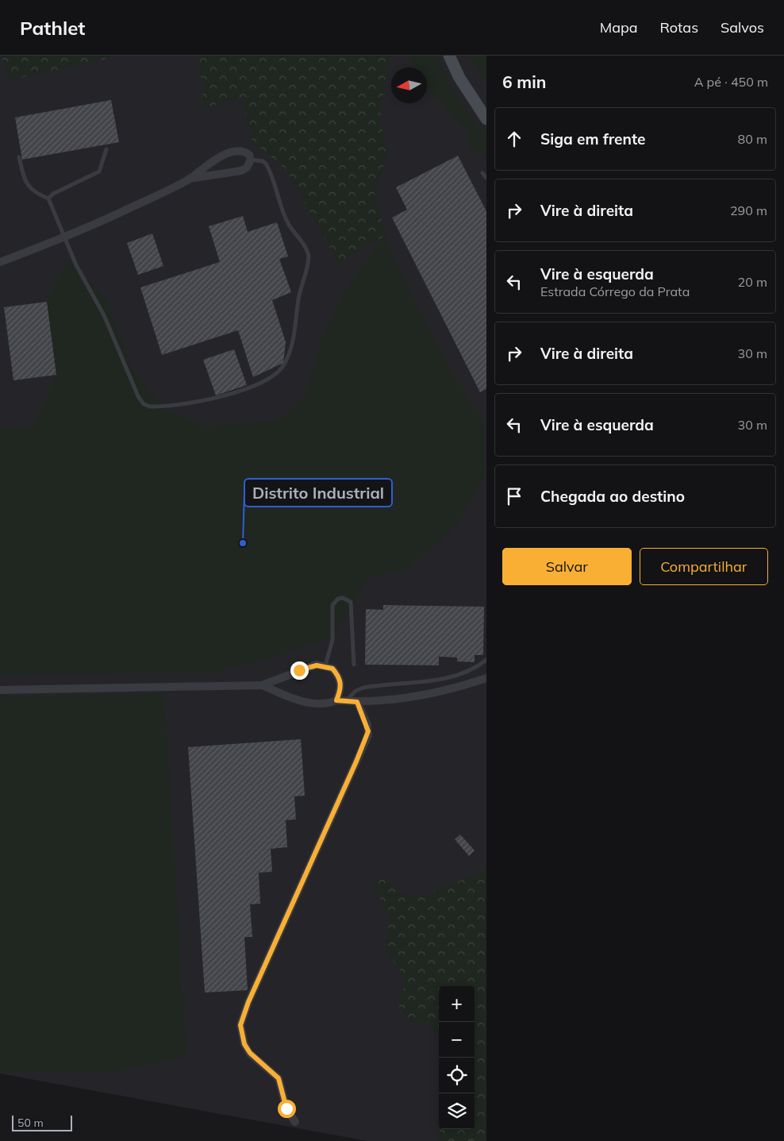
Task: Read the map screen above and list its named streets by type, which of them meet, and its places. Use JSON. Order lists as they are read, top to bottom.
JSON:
{
  "places": ["Distrito Industrial"],
  "scale_bar": "50 m",
  "north": "left",
  "page": {
    "header": "Pathlet",
    "nav": ["Mapa", "Rotas", "Salvos"],
    "heading": ["6 min", "A pé · 450 m"],
    "list": [
      ["Siga em frente", "80 m"],
      ["Vire à direita", "290 m"],
      ["Vire à esquerda", "Estrada Córrego da Prata", "20 m"],
      ["Vire à direita", "30 m"],
      ["Vire à esquerda", "30 m"],
      "Chegada ao destino"
    ],
    "buttons": ["Salvar", "Compartilhar"],
    "map_buttons": ["+", "−"],
    "scale": "50 m"
  }
}
